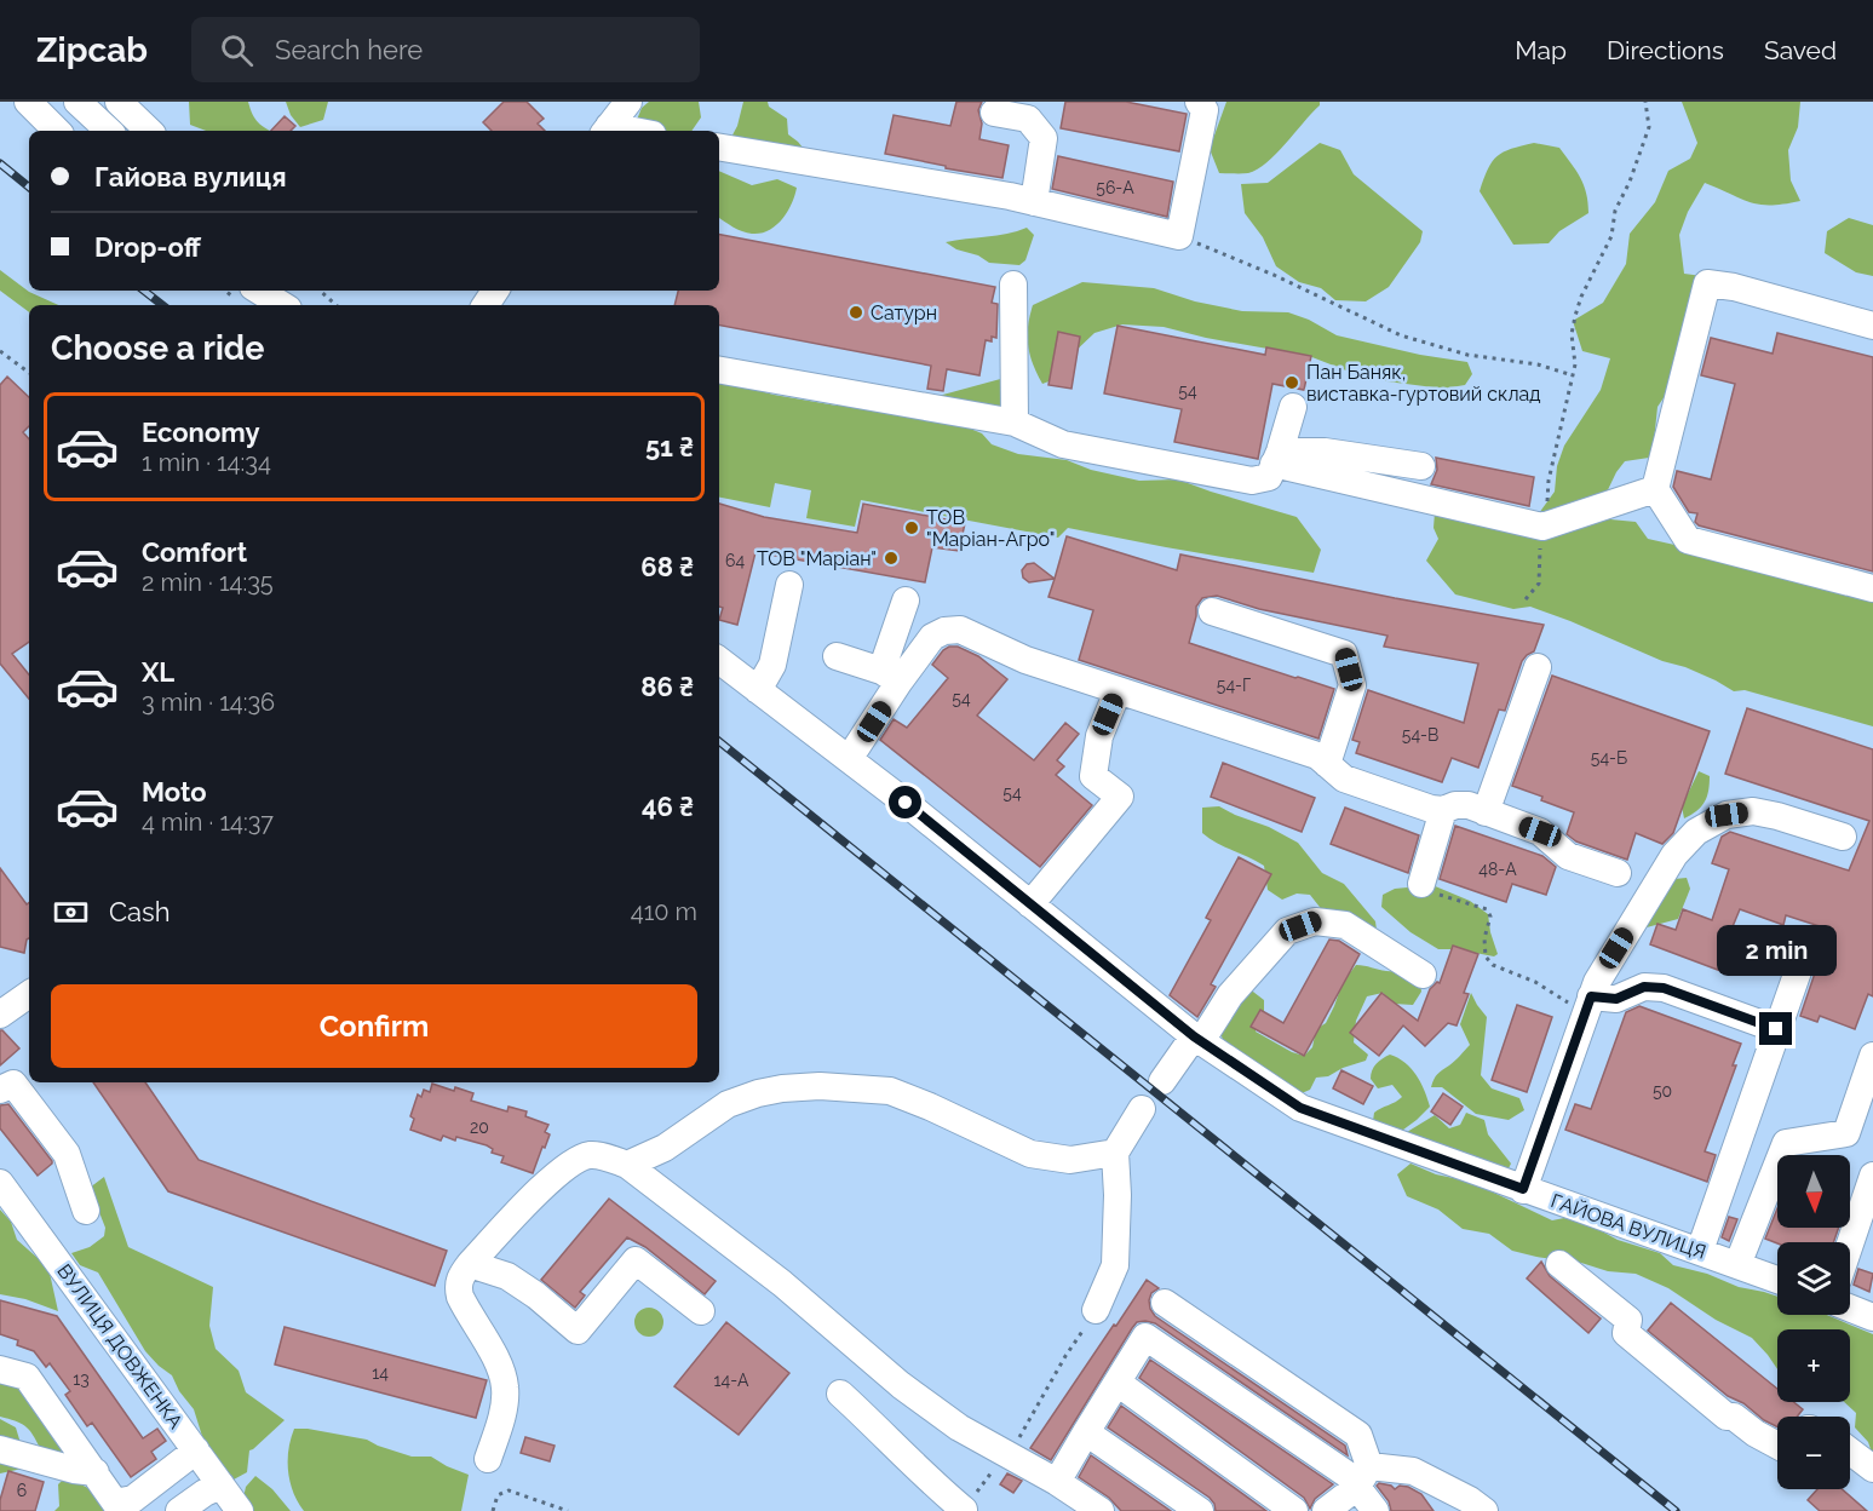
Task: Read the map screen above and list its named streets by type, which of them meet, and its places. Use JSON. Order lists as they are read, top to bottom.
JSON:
{
  "streets": {
    "street": ["ГАЙОВА ВУЛИЦЯ", "ВУЛИЦЯ ДОВЖЕНКА"]
  },
  "places": [
    "Сатурн",
    "Пан Баняк, виставка-гуртовий склад",
    "ТОВ \"Маріан-Агро\"",
    "ТОВ \"Маріан\""
  ],
  "house_numbers": [
    "56-А",
    "54",
    "64",
    "54-Г",
    "54",
    "54-В",
    "54-Б",
    "54",
    "48-А",
    "50",
    "20",
    "14",
    "13",
    "14-А",
    "6"
  ],
  "north": "bottom",
  "page": {
    "header": "Zipcab",
    "search": "Search here",
    "nav": ["Map", "Directions", "Saved"],
    "banner": ["Гайова вулиця", "Drop-off"],
    "heading": "Choose a ride",
    "list": [
      {
        "name": "Economy",
        "note": "1 min · 14:34",
        "value": "51 ₴"
      },
      {
        "name": "Comfort",
        "note": "2 min · 14:35",
        "value": "68 ₴"
      },
      {
        "name": "XL",
        "note": "3 min · 14:36",
        "value": "86 ₴"
      },
      {
        "name": "Moto",
        "note": "4 min · 14:37",
        "value": "46 ₴"
      }
    ],
    "pay": ["Cash", "410 m"],
    "bubble": "2 min",
    "buttons": "Confirm",
    "map_buttons": ["+", "−"]
  }
}
